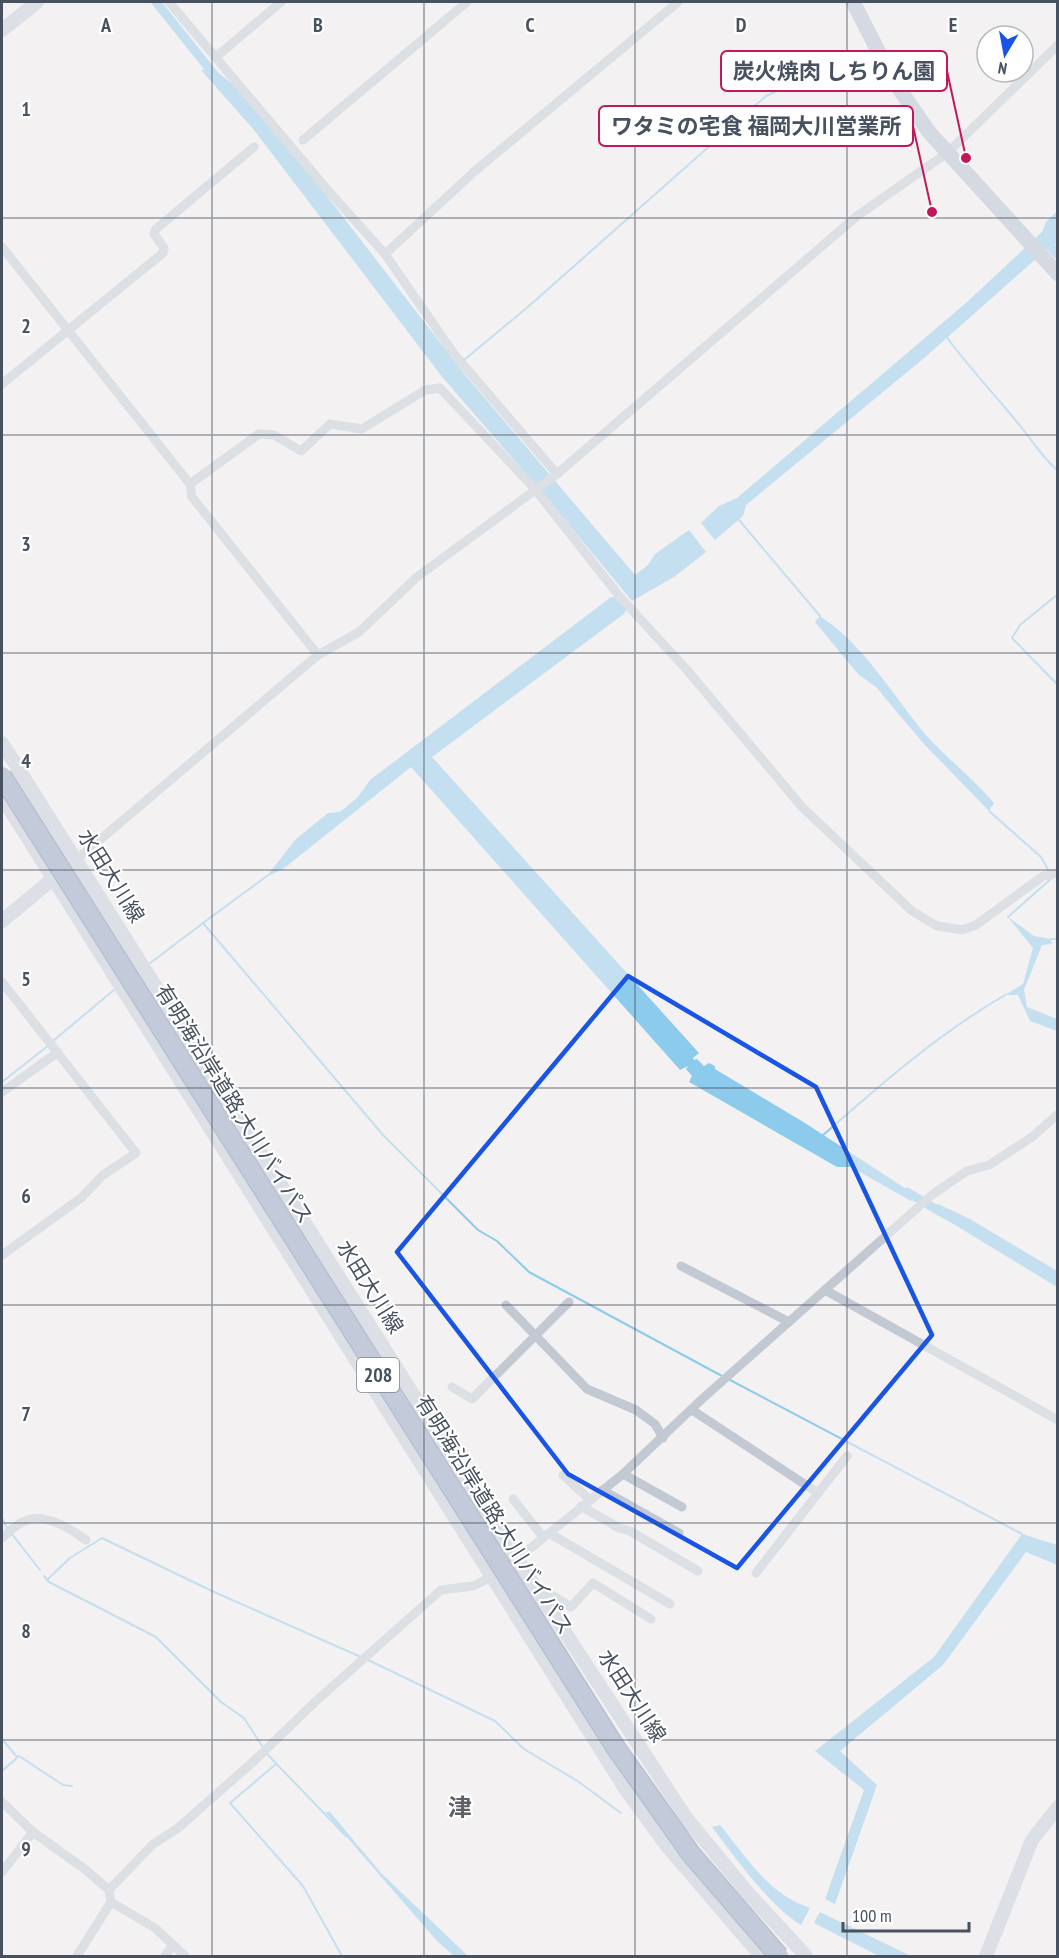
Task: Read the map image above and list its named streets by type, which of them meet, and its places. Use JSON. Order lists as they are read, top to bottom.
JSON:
{
  "streets": {
    "highway": ["有明海沿岸道路;大川バイパス", "208"],
    "main road": ["水田大川線"]
  },
  "districts": ["津"],
  "places": ["炭火焼肉 しちりん園", "ワタミの宅食 福岡大川営業所"],
  "scale_bar": "100 m",
  "north": "bottom",
  "grid": {
    "columns": [
      "A",
      "B",
      "C",
      "D",
      "E"
    ],
    "rows": [
      "1",
      "2",
      "3",
      "4",
      "5",
      "6",
      "7",
      "8",
      "9"
    ]
  }
}
